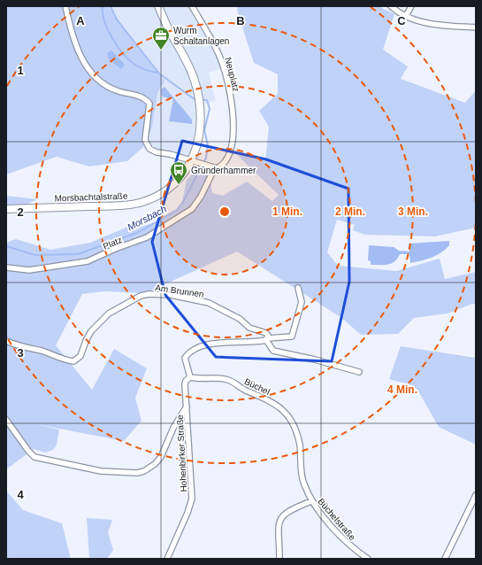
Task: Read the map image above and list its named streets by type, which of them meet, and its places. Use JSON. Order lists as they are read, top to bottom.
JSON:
{
  "streets": {
    "main road": ["Morsbachtalstraße"],
    "street": [
      "Neuplatz",
      "Platz",
      "Am Brunnen",
      "Büchel",
      "Hohenbirker Straße",
      "Büchelstraße"
    ]
  },
  "crossings": [
    ["Neuplatz", "Platz"],
    ["Büchel", "Büchelstraße"]
  ],
  "water": ["Morsbach"],
  "places": {
    "office": ["Wurm Schaltanlagen"],
    "bus stop": ["Gründerhammer"]
  },
  "grid": {
    "columns": ["A", "B", "C"],
    "rows": [
      "1",
      "2",
      "3",
      "4"
    ]
  },
  "rings": [
    "1 Min.",
    "2 Min.",
    "3 Min.",
    "4 Min."
  ]
}
